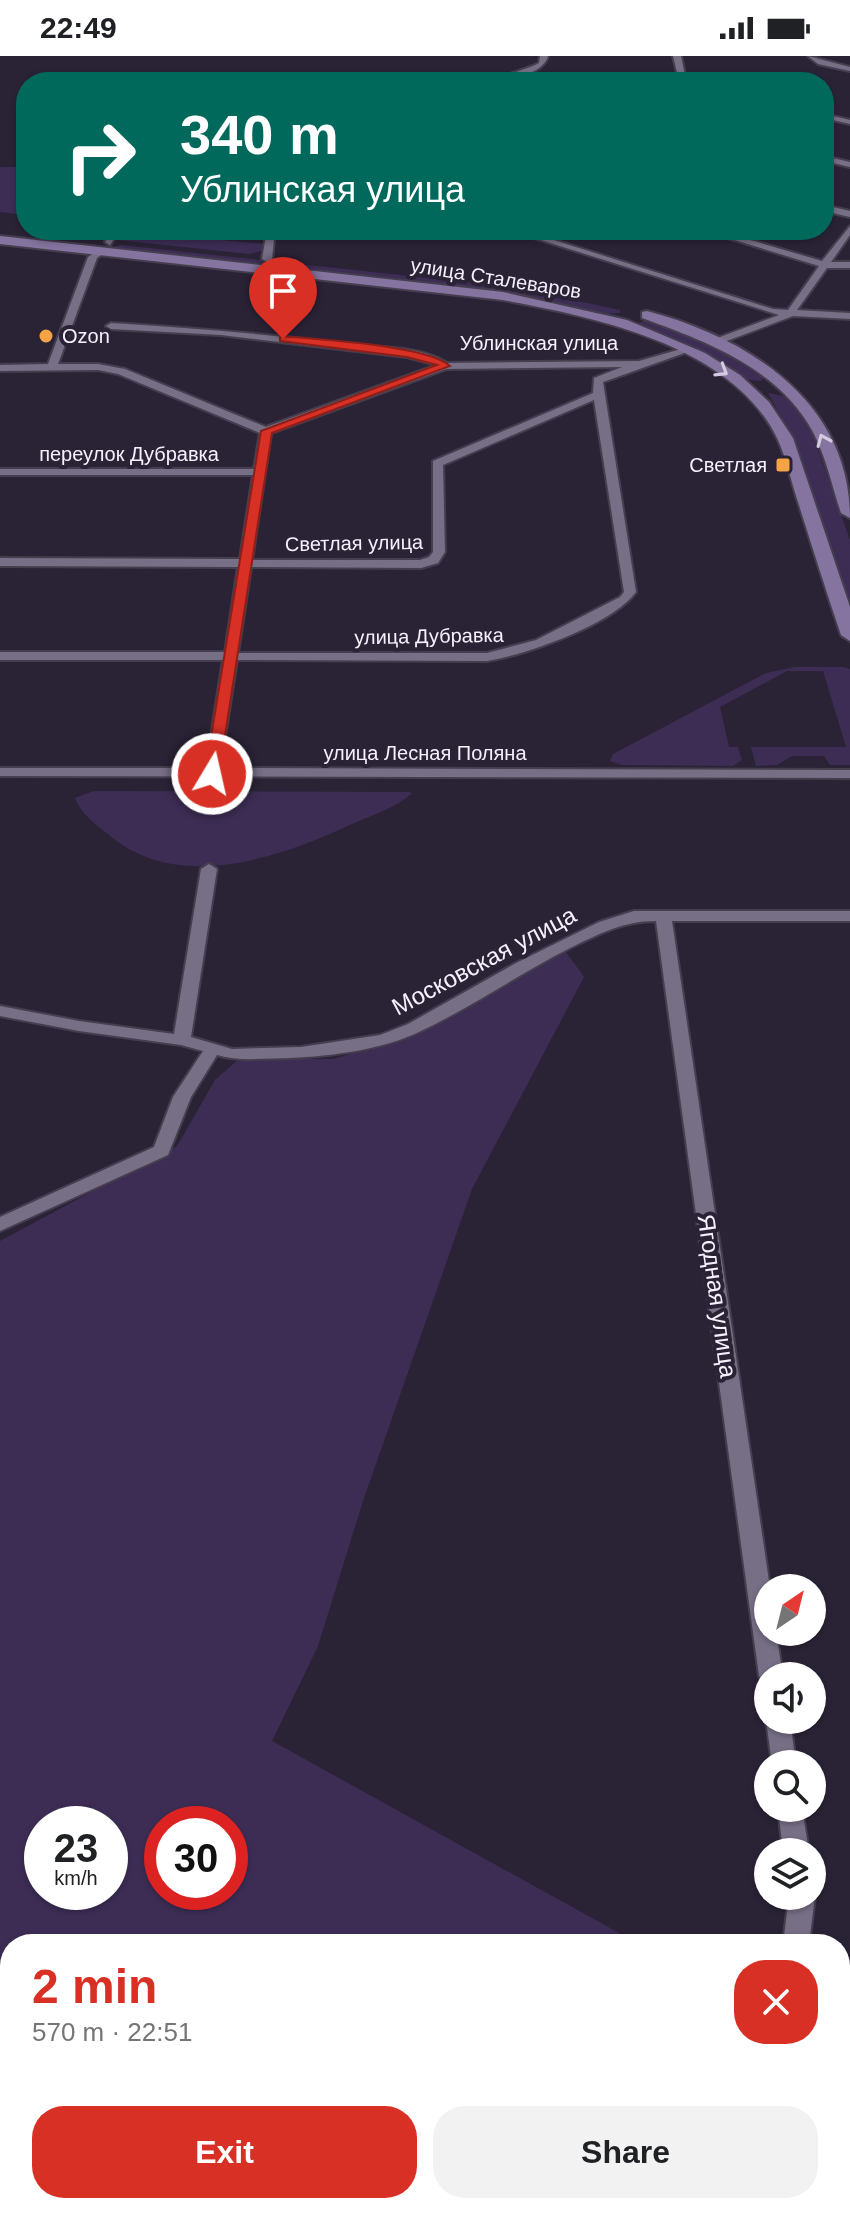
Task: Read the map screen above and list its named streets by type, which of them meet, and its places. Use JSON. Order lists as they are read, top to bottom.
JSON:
{
  "streets": {
    "main road": ["улица Сталеваров"],
    "street": [
      "Ублинская улица",
      "переулок Дубравка",
      "Светлая улица",
      "улица Дубравка",
      "улица Лесная Поляна",
      "Московская улица",
      "Ягодная улица"
    ]
  },
  "crossings": [
    ["улица Сталеваров", "Ублинская улица"],
    ["Ублинская улица", "переулок Дубравка"],
    ["Светлая улица", "улица Дубравка"],
    ["Московская улица", "Ягодная улица"]
  ],
  "places": {
    "other": ["Ozon"],
    "transit": ["Светлая"]
  },
  "north": "top right",
  "page": {
    "status": "22:49",
    "turn": ["340 m", "Ублинская улица"],
    "speed": "23 km/h",
    "limit": "30",
    "heading": ["2 min", "570 m · 22:51"],
    "buttons": ["Exit", "Share"]
  }
}
